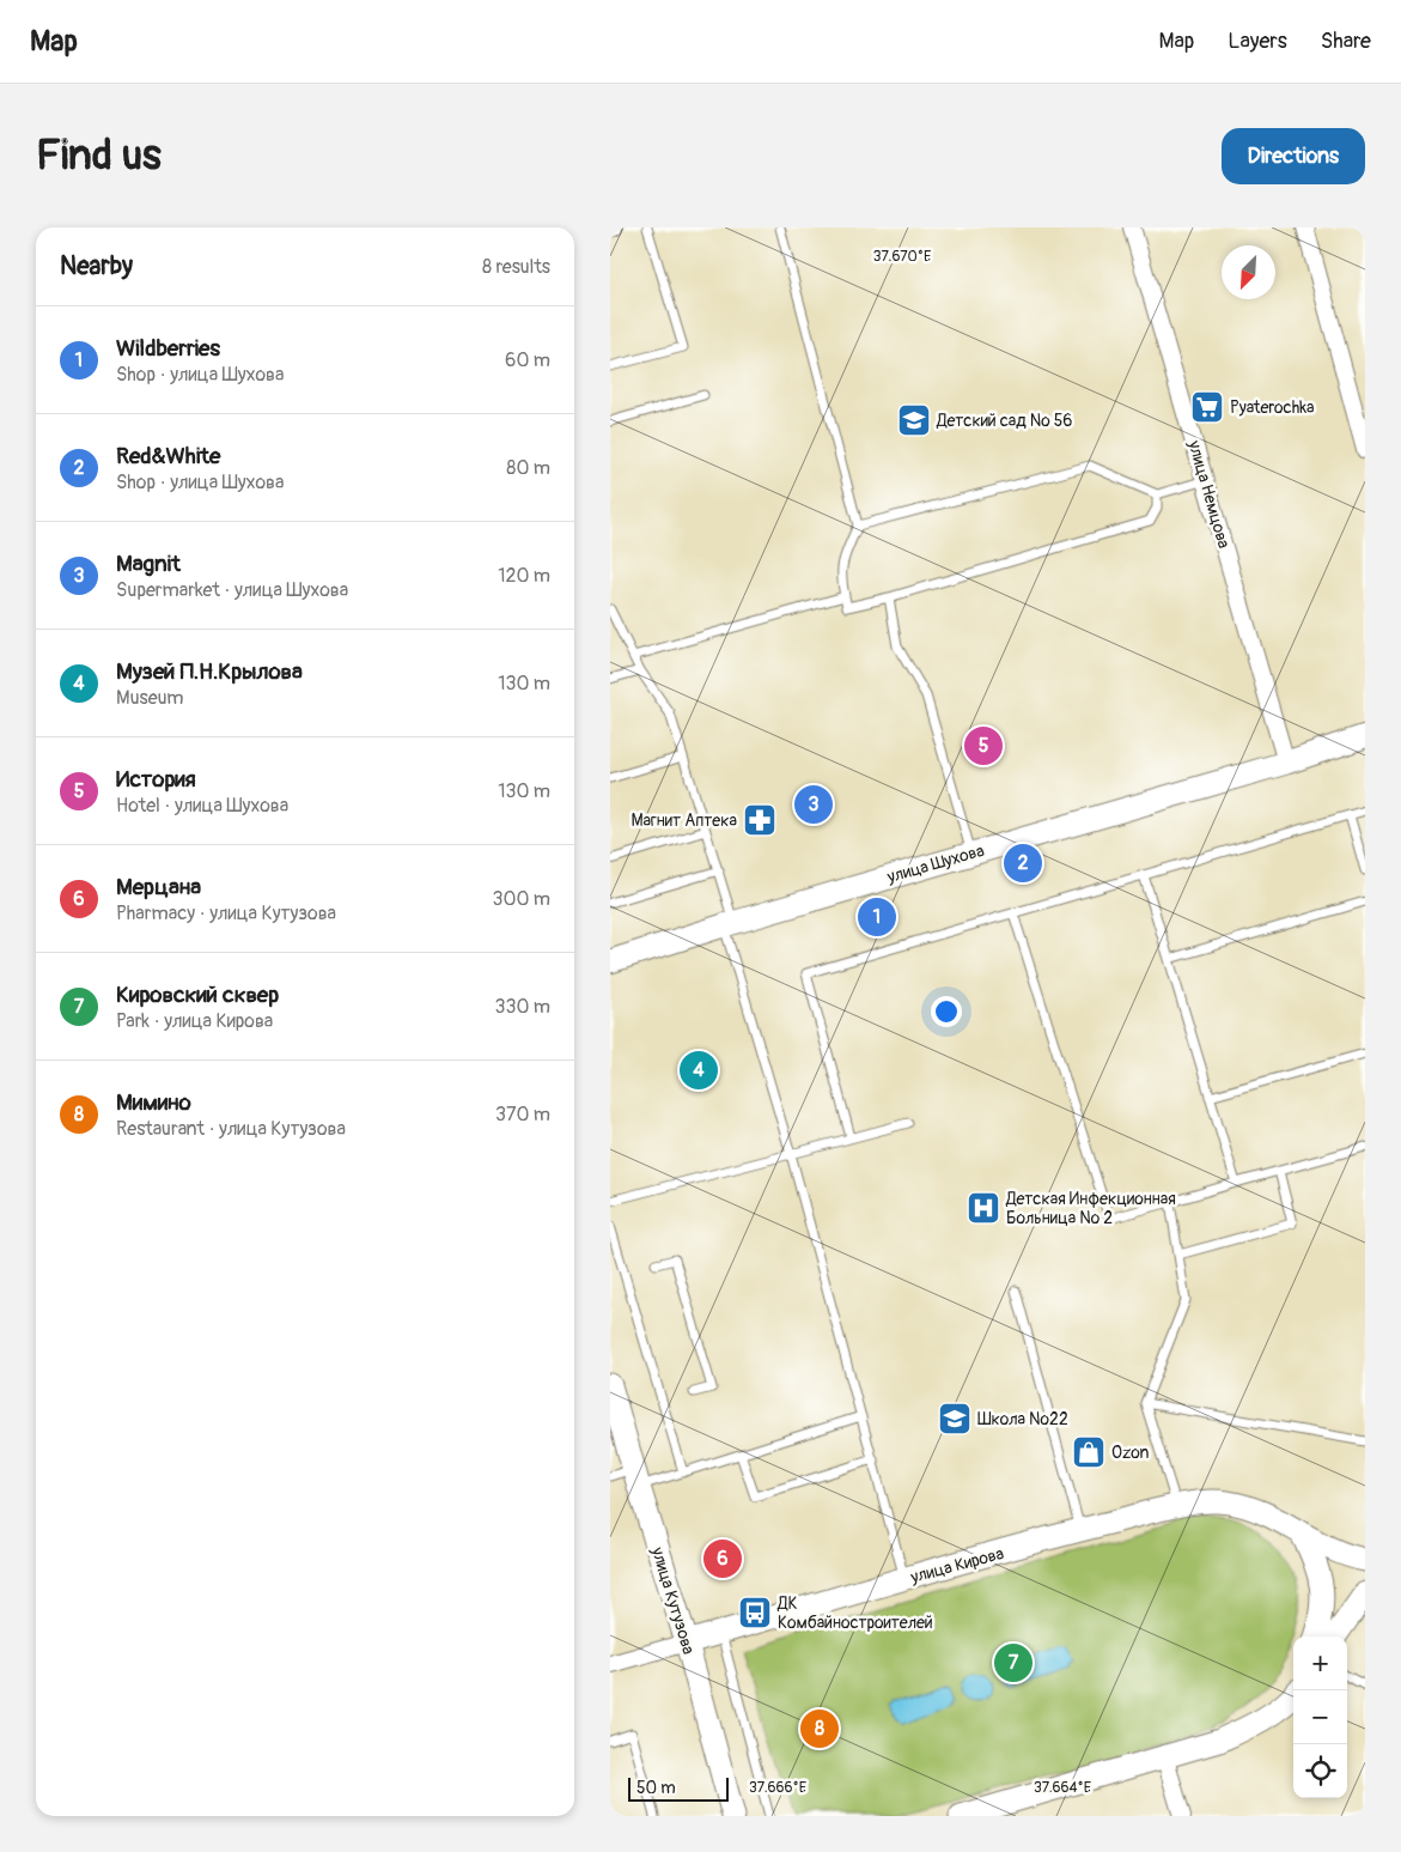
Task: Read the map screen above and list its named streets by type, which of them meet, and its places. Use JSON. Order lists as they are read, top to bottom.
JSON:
{
  "streets": {
    "main road": ["улица Шухова", "улица Кирова", "улица Кутузова"],
    "street": ["улица Немцова"]
  },
  "crossings": [
    ["улица Немцова", "улица Шухова"],
    ["улица Кирова", "улица Кутузова"]
  ],
  "places": {
    "supermarket": ["Pyaterochka"],
    "school or university": ["Детский сад № 56", "Школа №22"],
    "pharmacy": ["Магнит Аптека"],
    "hospital": ["Детская Инфекционная Больница № 2"],
    "shop": ["Ozon"],
    "bus stop": ["ДК Комбайностроителей"]
  },
  "scale_bar": "50 m",
  "north": "bottom left",
  "page": {
    "header": "Map",
    "nav": ["Map", "Layers", "Share"],
    "buttons": "Directions",
    "title": "Find us",
    "heading": ["Nearby", "8 results"],
    "list": [
      {
        "mark": "1",
        "name": "Wildberries",
        "note": "Shop · улица Шухова",
        "value": "60 m"
      },
      {
        "mark": "2",
        "name": "Red&White",
        "note": "Shop · улица Шухова",
        "value": "80 m"
      },
      {
        "mark": "3",
        "name": "Magnit",
        "note": "Supermarket · улица Шухова",
        "value": "120 m"
      },
      {
        "mark": "4",
        "name": "Музей П.Н.Крылова",
        "note": "Museum",
        "value": "130 m"
      },
      {
        "mark": "5",
        "name": "История",
        "note": "Hotel · улица Шухова",
        "value": "130 m"
      },
      {
        "mark": "6",
        "name": "Мерцана",
        "note": "Pharmacy · улица Кутузова",
        "value": "300 m"
      },
      {
        "mark": "7",
        "name": "Кировский сквер",
        "note": "Park · улица Кирова",
        "value": "330 m"
      },
      {
        "mark": "8",
        "name": "Мимино",
        "note": "Restaurant · улица Кутузова",
        "value": "370 m"
      }
    ],
    "pins": [
      "5",
      "3",
      "2",
      "1",
      "4",
      "6",
      "7",
      "8"
    ],
    "map_buttons": ["+", "−"],
    "scale": "50 m"
  },
  "coordinates": ["37.670°E", "37.666°E", "37.664°E"]
}
